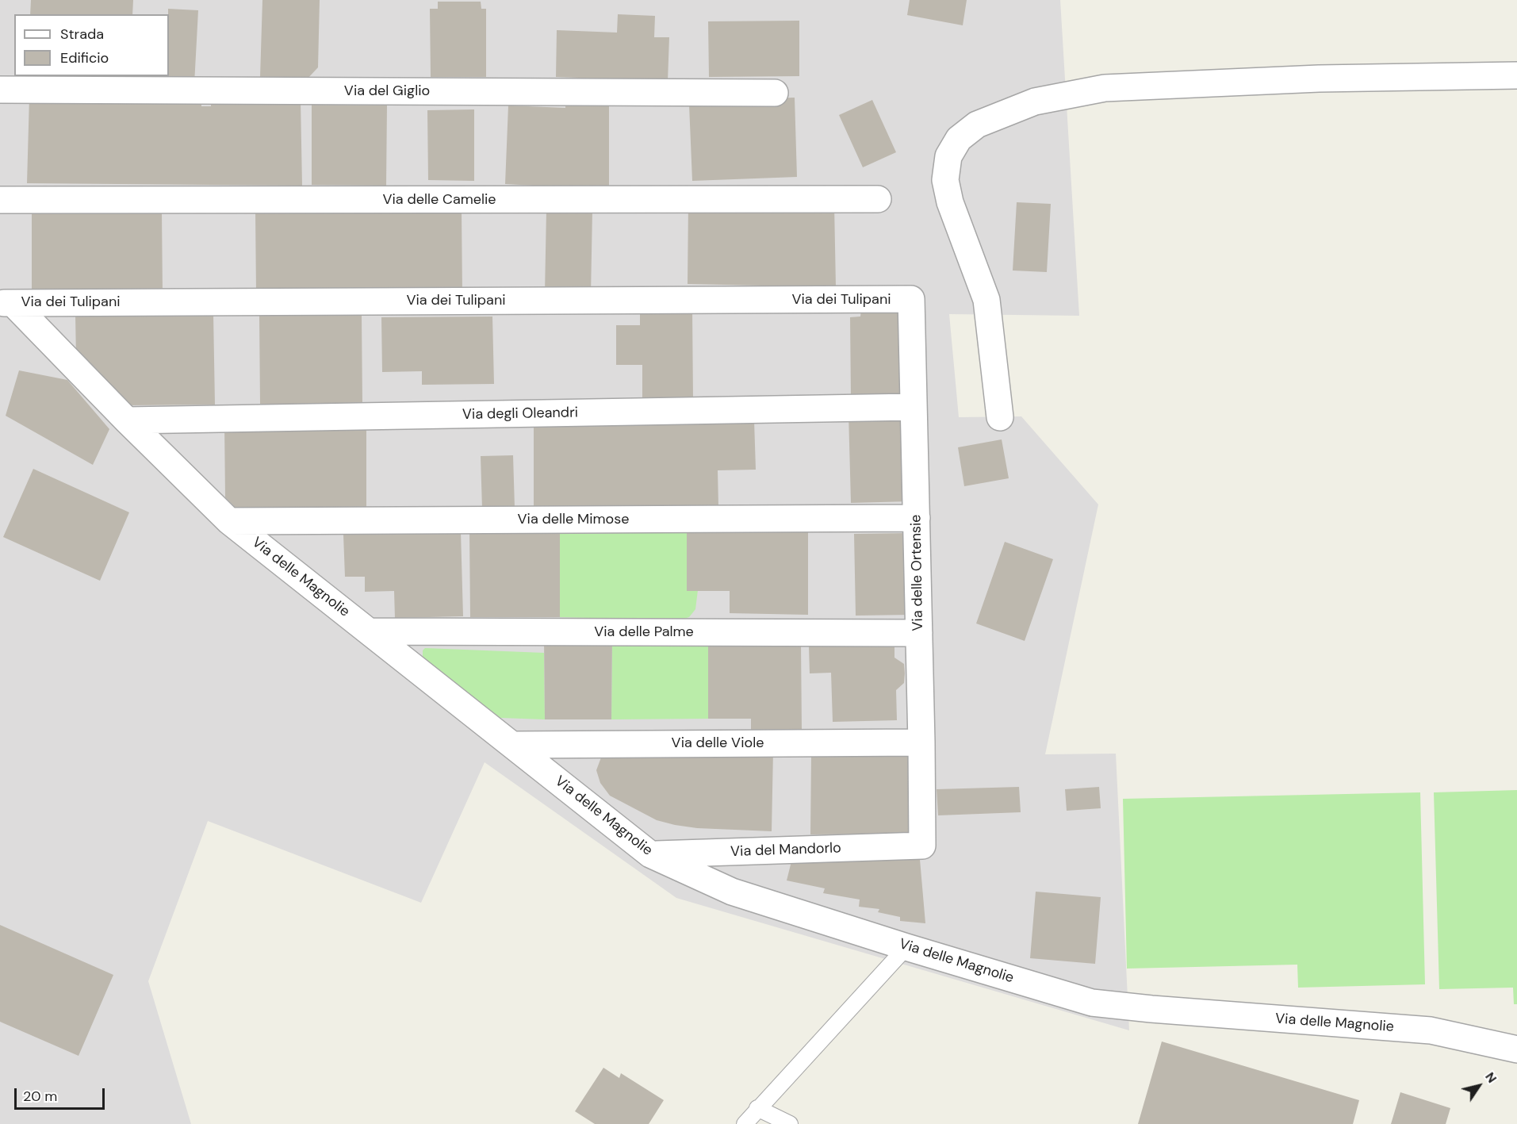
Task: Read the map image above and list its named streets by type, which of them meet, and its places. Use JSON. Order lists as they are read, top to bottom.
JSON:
{
  "streets": {
    "street": [
      "Via del Giglio",
      "Via delle Camelie",
      "Via dei Tulipani",
      "Via degli Oleandri",
      "Via delle Mimose",
      "Via delle Ortensie",
      "Via delle Magnolie",
      "Via delle Palme",
      "Via delle Viole",
      "Via del Mandorlo"
    ]
  },
  "crossings": [
    ["Via dei Tulipani", "Via delle Ortensie"],
    ["Via dei Tulipani", "Via delle Magnolie"],
    ["Via degli Oleandri", "Via delle Ortensie"],
    ["Via degli Oleandri", "Via delle Magnolie"],
    ["Via delle Mimose", "Via delle Ortensie"],
    ["Via delle Mimose", "Via delle Magnolie"],
    ["Via delle Ortensie", "Via delle Palme"],
    ["Via delle Ortensie", "Via delle Viole"],
    ["Via delle Ortensie", "Via del Mandorlo"],
    ["Via delle Magnolie", "Via delle Palme"],
    ["Via delle Magnolie", "Via delle Viole"],
    ["Via delle Magnolie", "Via del Mandorlo"]
  ],
  "legend": ["Strada", "Edificio"],
  "scale_bar": "20 m",
  "north": "top right"
}
